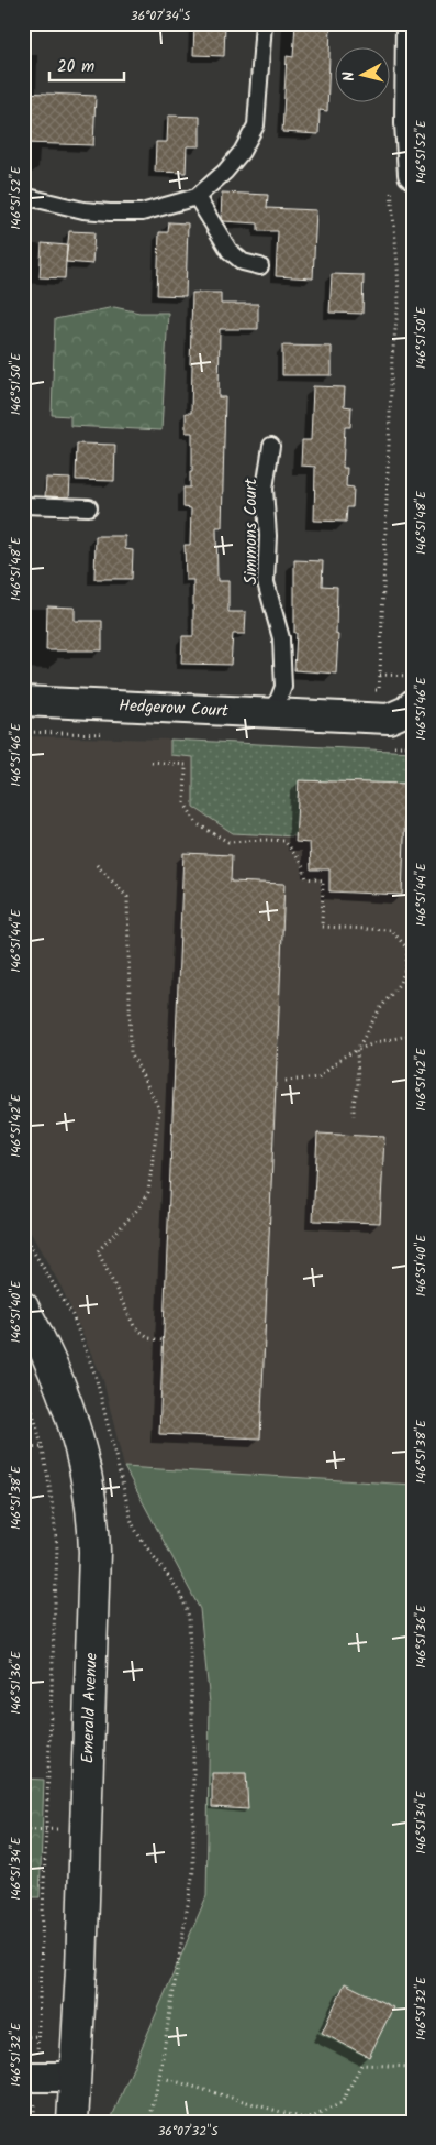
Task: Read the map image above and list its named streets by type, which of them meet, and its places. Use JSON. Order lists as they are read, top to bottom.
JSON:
{
  "streets": {
    "street": ["Hedgerow Court", "Emerald Avenue"],
    "lane": ["Simmons Court"]
  },
  "crossings": [
    ["Simmons Court", "Hedgerow Court"]
  ],
  "scale_bar": "20 m",
  "north": "left",
  "coordinates": [
    "36°07'34\"S",
    "146°51'52\"E",
    "146°51'50\"E",
    "146°51'48\"E",
    "146°51'46\"E",
    "146°51'44\"E",
    "146°51'42\"E",
    "146°51'40\"E",
    "146°51'38\"E",
    "146°51'36\"E",
    "146°51'34\"E",
    "146°51'32\"E",
    "36°07'32\"S"
  ]
}
